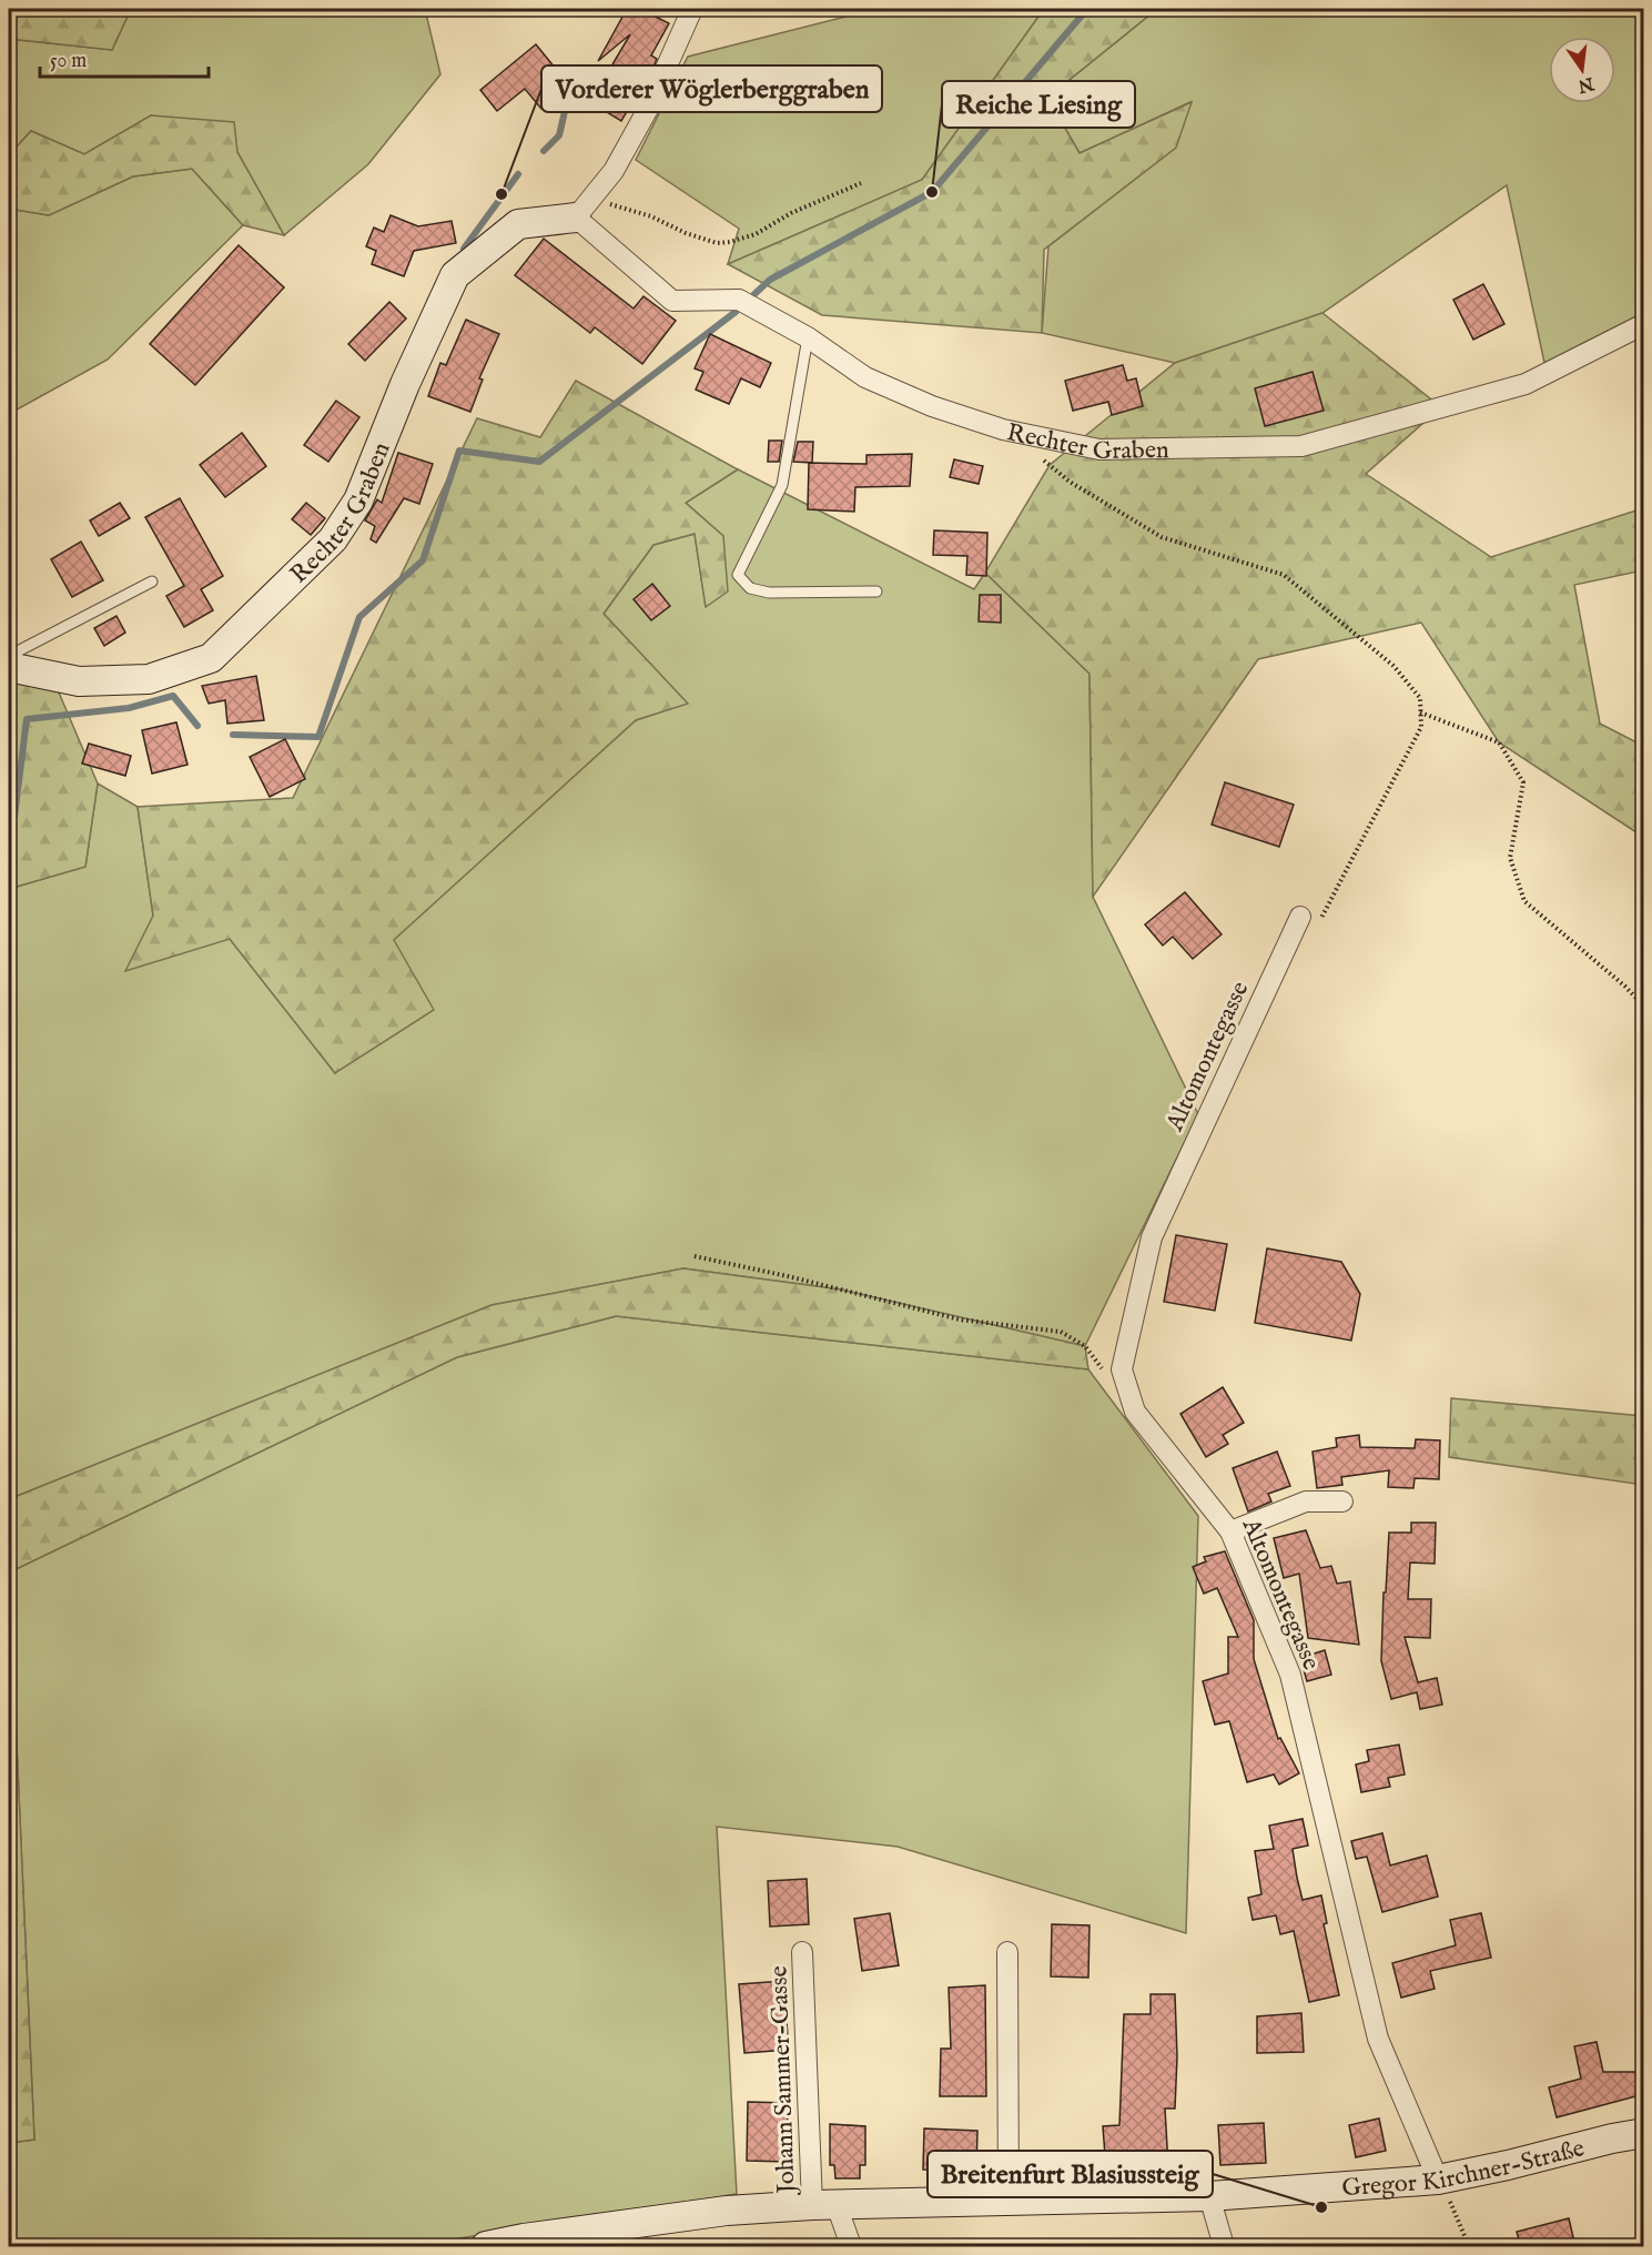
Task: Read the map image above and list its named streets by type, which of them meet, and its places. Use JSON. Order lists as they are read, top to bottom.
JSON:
{
  "streets": {
    "street": [
      "Rechter Graben",
      "Altomontegasse",
      "Johann Sammer-Gasse",
      "Gregor Kirchner-Straße"
    ]
  },
  "crossings": [
    ["Altomontegasse", "Gregor Kirchner-Straße"],
    ["Johann Sammer-Gasse", "Gregor Kirchner-Straße"]
  ],
  "places": ["Reiche Liesing", "Vorderer Wöglerberggraben", "Breitenfurt Blasiussteig"],
  "scale_bar": "50 m",
  "north": "bottom"
}
